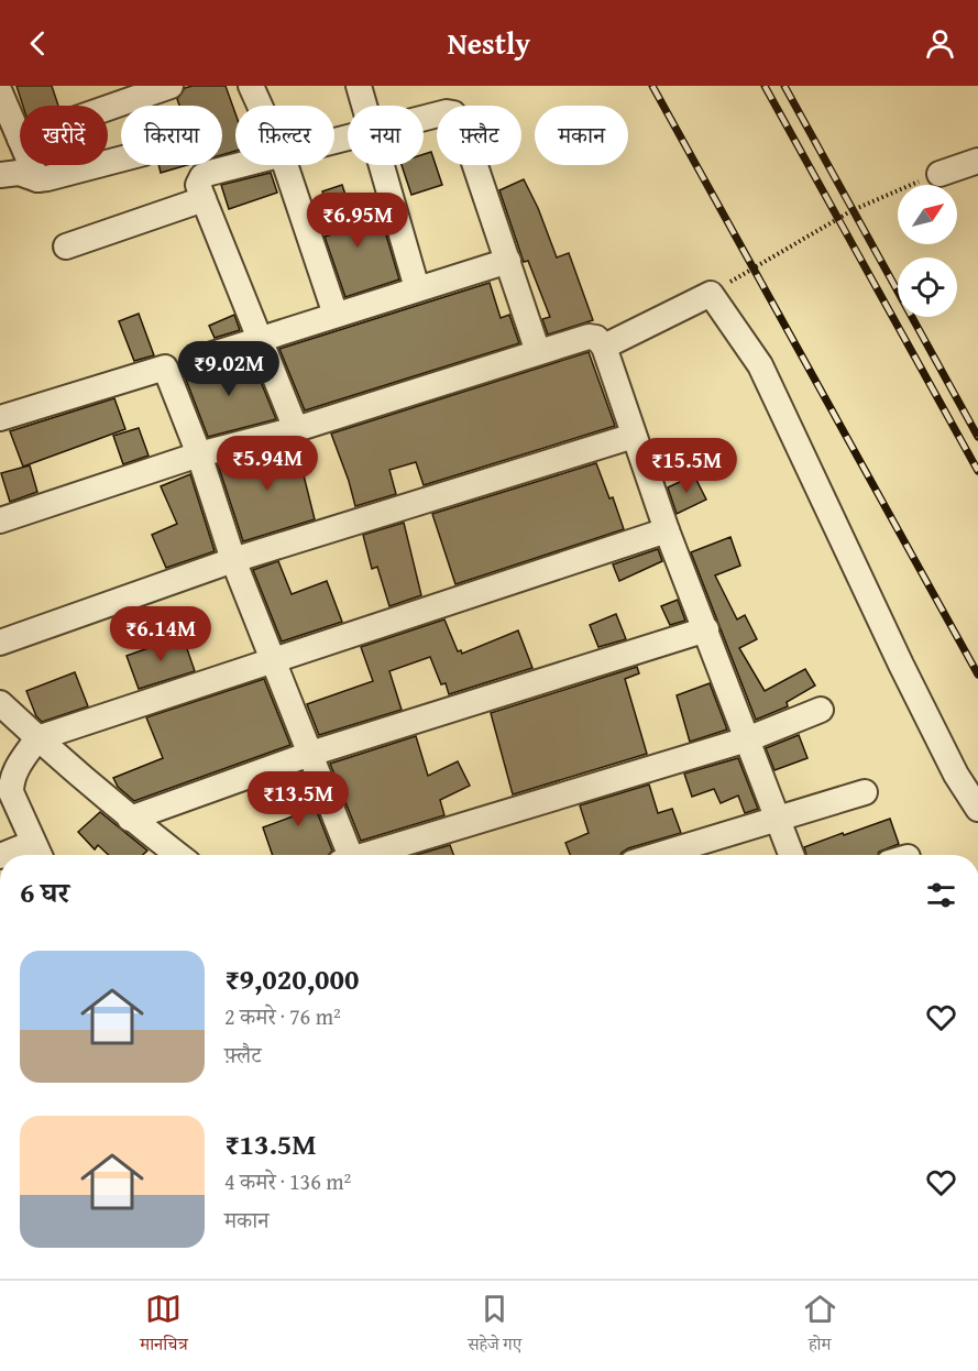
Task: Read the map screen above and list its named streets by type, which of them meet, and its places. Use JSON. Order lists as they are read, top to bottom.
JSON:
{
  "north": "top right",
  "page": {
    "header": "Nestly",
    "chip": [
      "खरीदें",
      "किराया",
      "फ़िल्टर",
      "नया",
      "फ़्लैट",
      "मकान"
    ],
    "price": [
      "₹6.95M",
      "₹9.02M",
      "₹5.94M",
      "₹15.5M",
      "₹6.14M",
      "₹13.5M"
    ],
    "heading": "6 घर",
    "list": [
      {
        "name": "₹9,020,000",
        "note": "2 कमरे · 76 m² · फ़्लैट"
      },
      {
        "name": "₹13.5M",
        "note": "4 कमरे · 136 m² · मकान"
      }
    ],
    "tabs": ["मानचित्र", "सहेजे गए", "होम"]
  }
}
